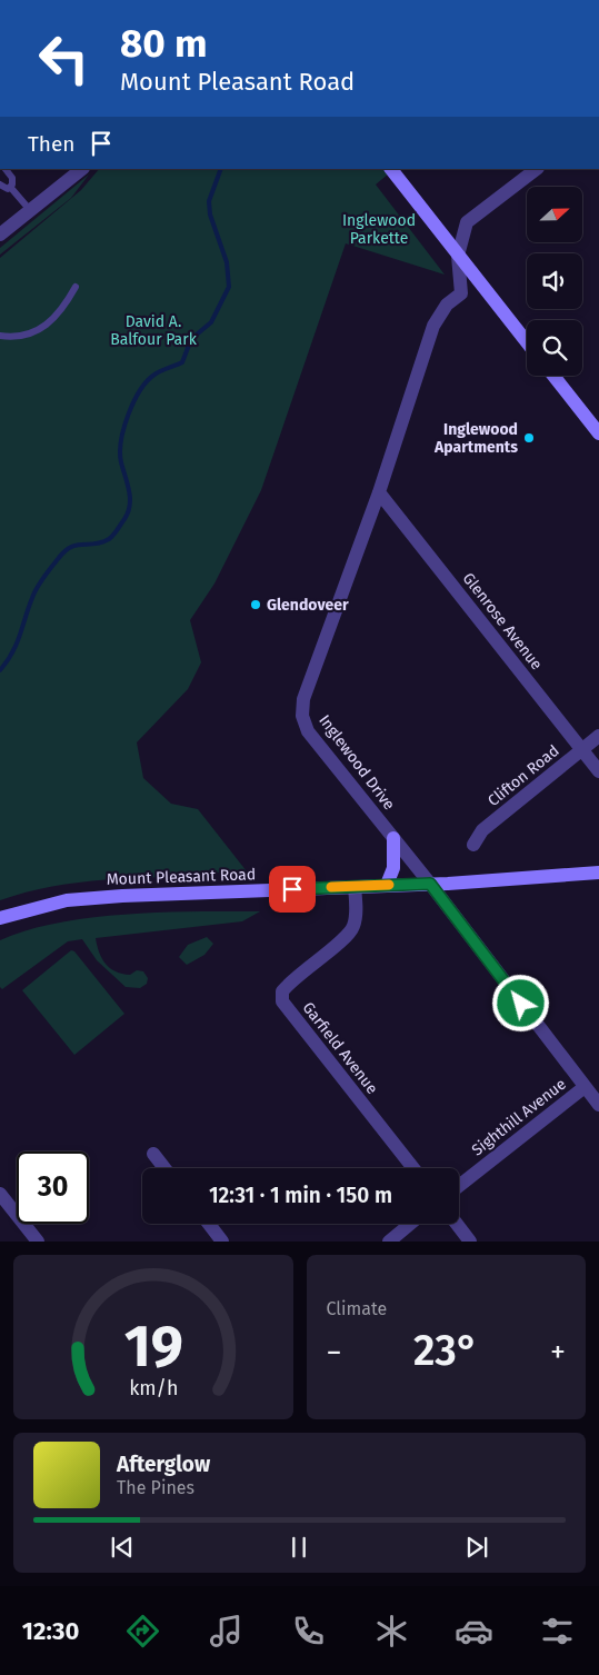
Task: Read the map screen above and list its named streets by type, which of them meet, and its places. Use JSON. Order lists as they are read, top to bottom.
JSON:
{
  "streets": {
    "main road": ["Mount Pleasant Road"],
    "street": [
      "Glenrose Avenue",
      "Inglewood Drive",
      "Clifton Road",
      "Garfield Avenue",
      "Sighthill Avenue"
    ]
  },
  "crossings": [
    ["Glenrose Avenue", "Inglewood Drive"],
    ["Glenrose Avenue", "Clifton Road"],
    ["Inglewood Drive", "Mount Pleasant Road"],
    ["Inglewood Drive", "Sighthill Avenue"],
    ["Mount Pleasant Road", "Garfield Avenue"]
  ],
  "parks": ["Inglewood Parkette", "David A. Balfour Park"],
  "places": ["Inglewood Apartments", "Glendoveer"],
  "north": "right",
  "page": {
    "turn": ["80 m", "Mount Pleasant Road"],
    "then": "Then",
    "limit": "30",
    "trip": "12:31 · 1 min · 150 m",
    "tile": "Climate",
    "heat": ["−", "23°", "+"],
    "song": ["Afterglow", "The Pines"],
    "tabs": "12:30",
    "gauge": ["19", "km/h"]
  }
}
